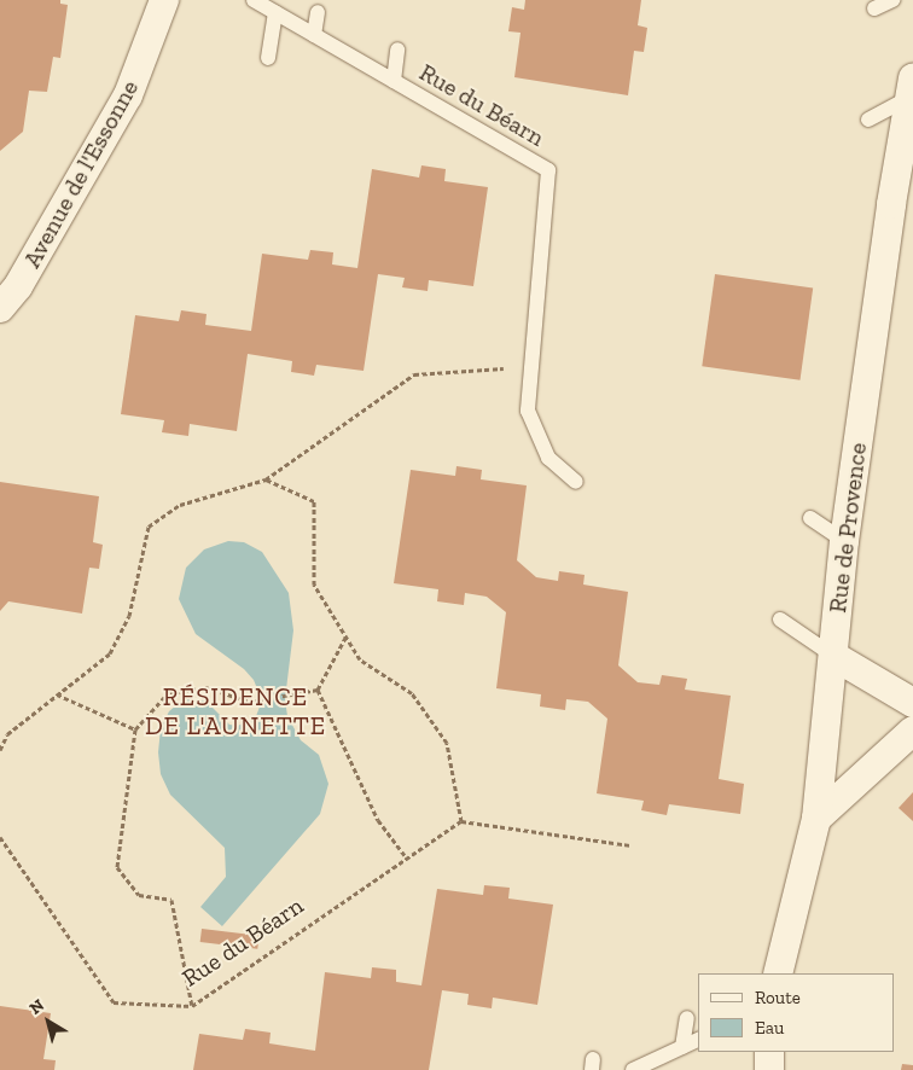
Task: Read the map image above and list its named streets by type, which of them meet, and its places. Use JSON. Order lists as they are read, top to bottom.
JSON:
{
  "streets": {
    "street": ["Avenue de l'Essonne", "Rue de Provence"],
    "lane": ["Rue du Béarn"]
  },
  "districts": ["RÉSIDENCE DE L'AUNETTE"],
  "legend": ["Route", "Eau"],
  "north": "top left"
}
